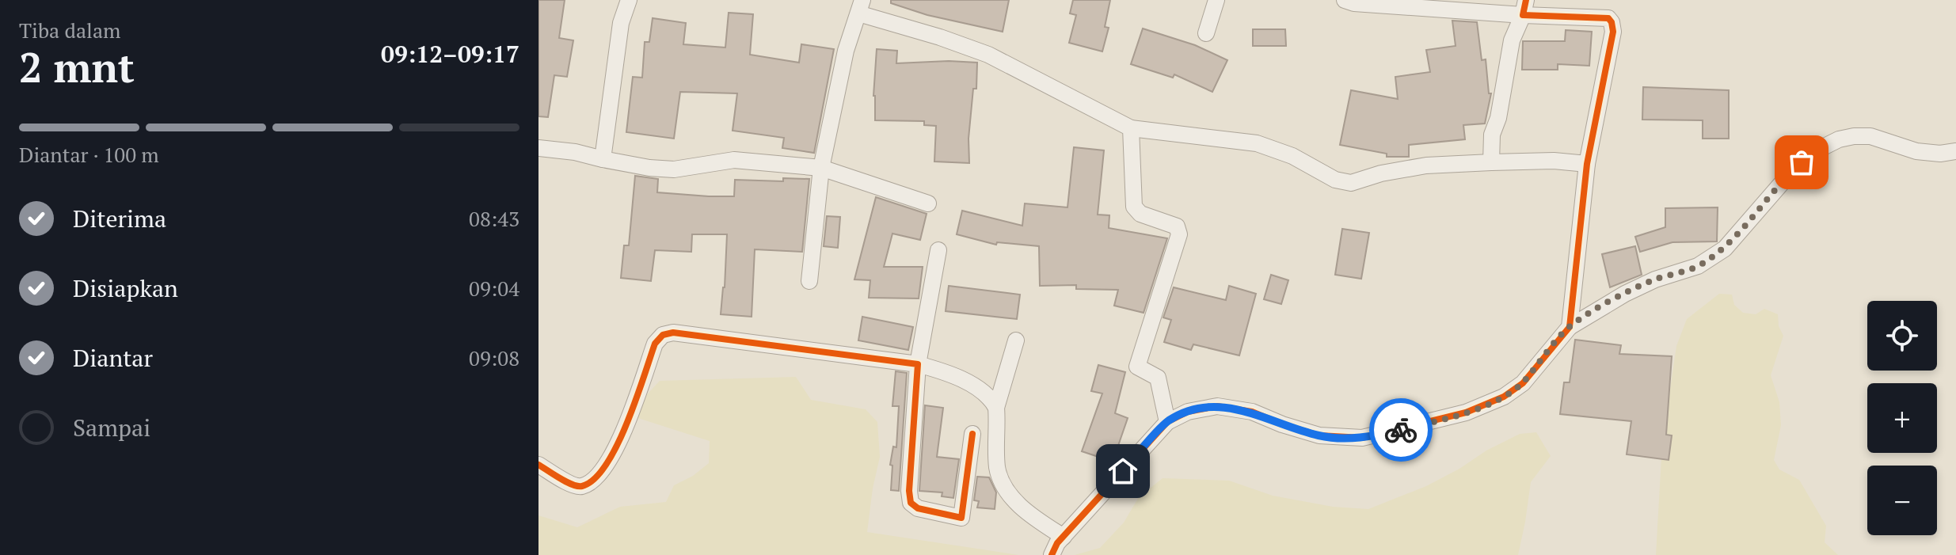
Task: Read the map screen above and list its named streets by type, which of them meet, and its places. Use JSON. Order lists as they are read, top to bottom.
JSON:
{
  "page": {
    "heading": ["2 mnt", "Tiba dalam", "09:12–09:17"],
    "bar": "Diantar · 100 m",
    "list": [
      ["Diterima", "08:43"],
      ["Disiapkan", "09:04"],
      ["Diantar", "09:08"],
      "Sampai"
    ],
    "map_buttons": ["+", "−"]
  }
}
